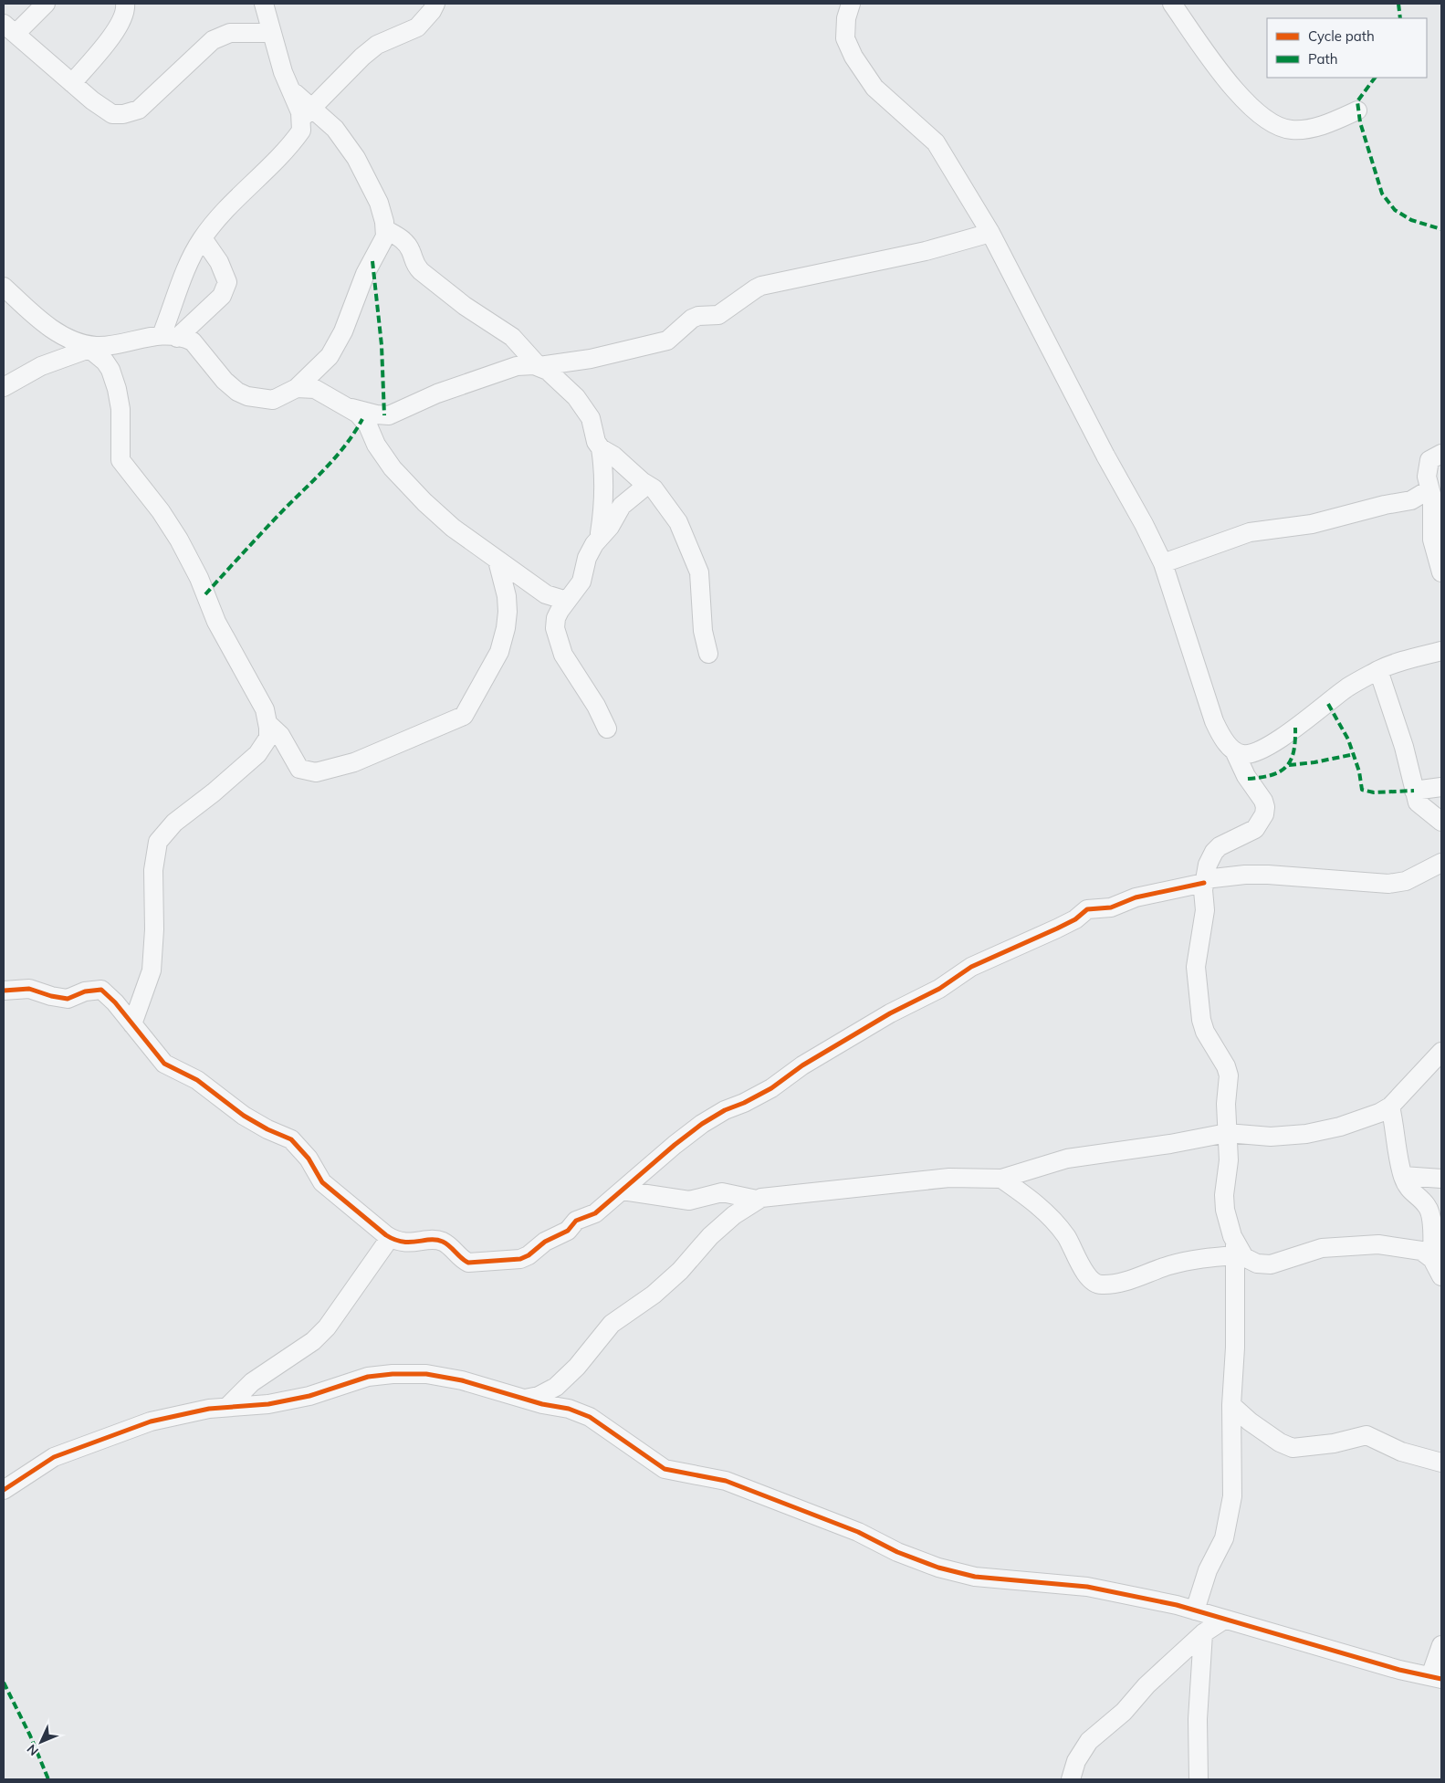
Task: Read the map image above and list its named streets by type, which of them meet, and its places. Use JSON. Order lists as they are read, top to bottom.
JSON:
{
  "legend": ["Cycle path", "Path"],
  "north": "bottom left"
}
